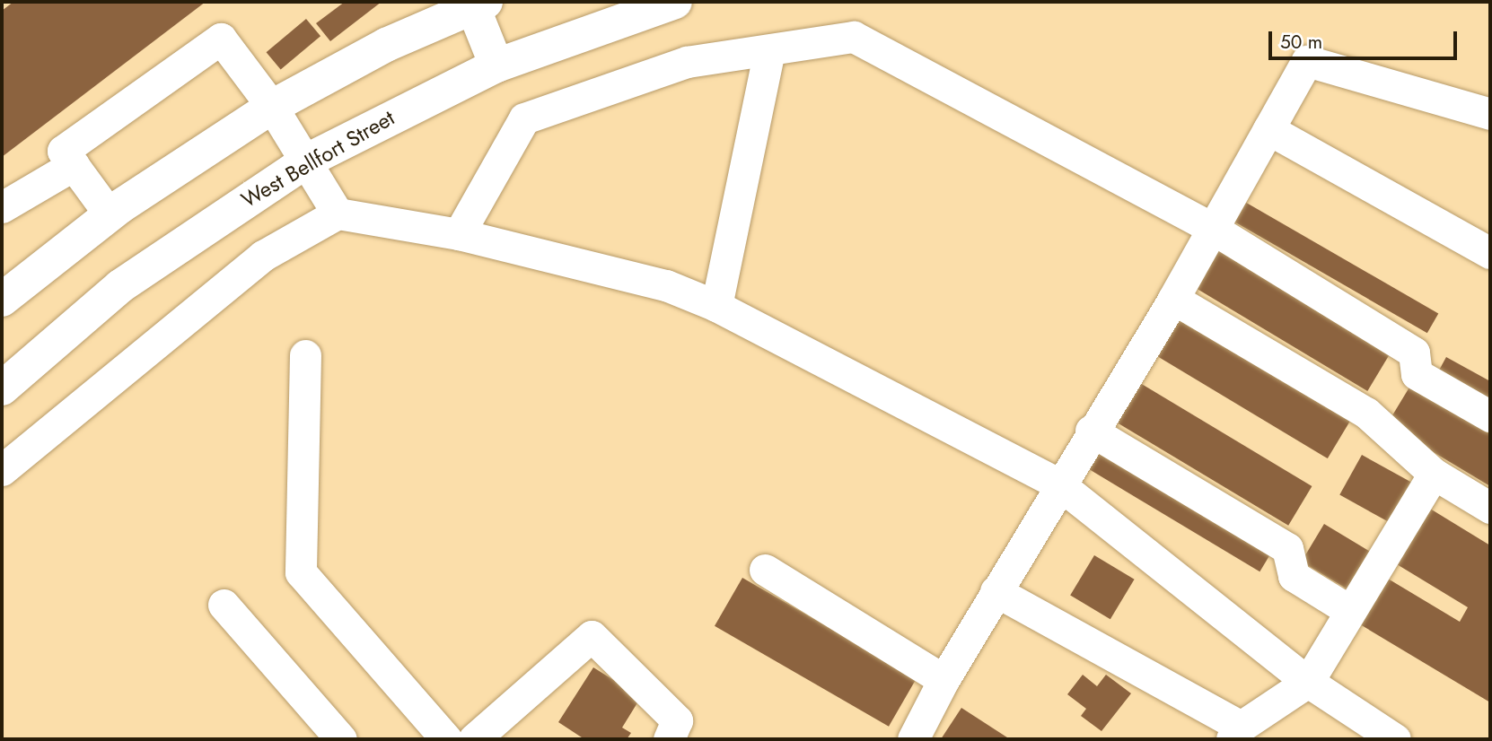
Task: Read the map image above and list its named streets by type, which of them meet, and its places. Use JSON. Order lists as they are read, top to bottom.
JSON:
{
  "streets": {
    "main road": ["West Bellfort Street"]
  },
  "scale_bar": "50 m"
}
